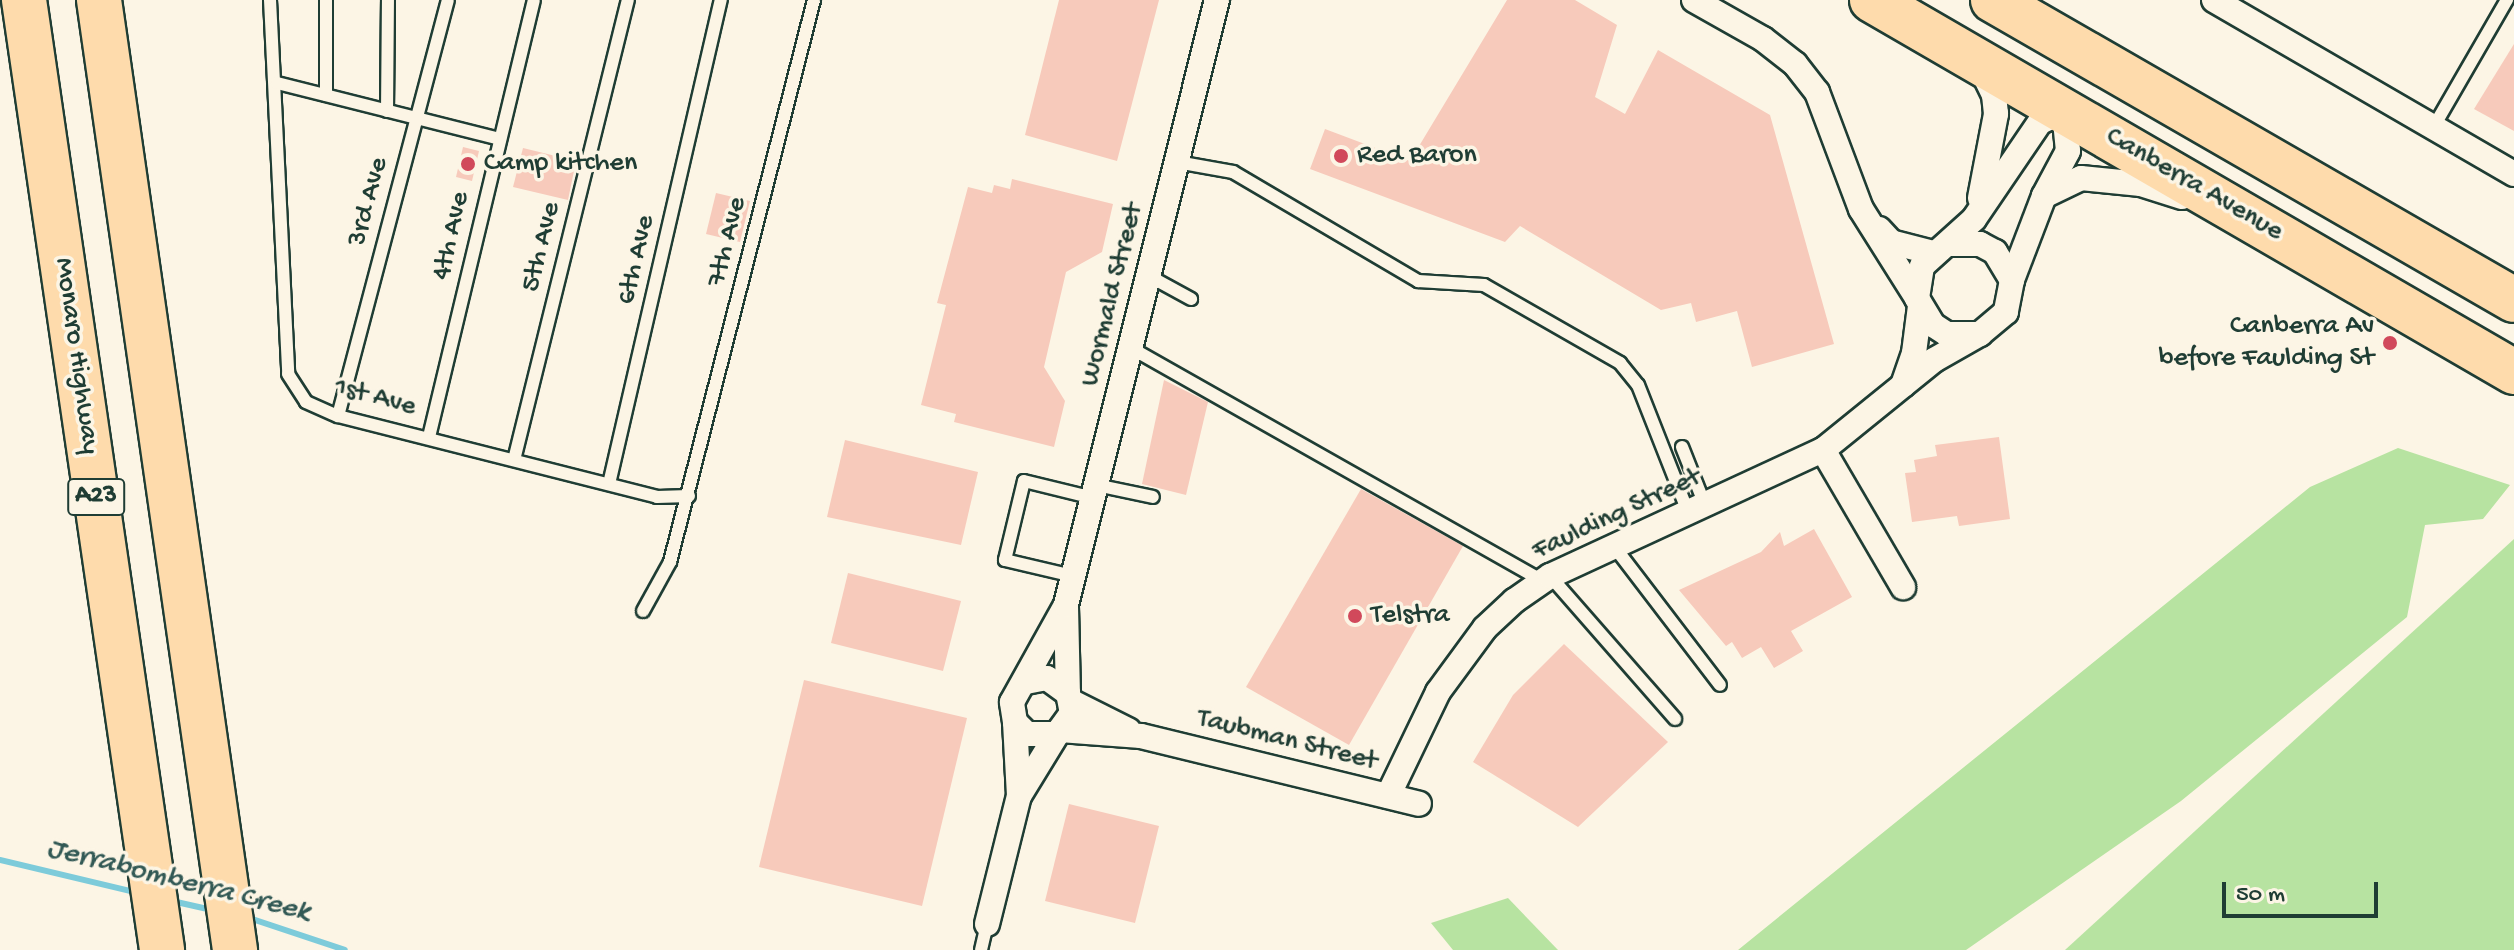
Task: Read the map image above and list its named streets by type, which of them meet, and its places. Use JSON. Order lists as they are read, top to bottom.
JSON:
{
  "streets": {
    "highway": ["Canberra Avenue", "Monaro Highway", "A23"],
    "street": ["Wormald Street", "Faulding Street", "Taubman Street"],
    "lane": [
      "3rd Ave",
      "4th Ave",
      "7th Ave",
      "5th Ave",
      "6th Ave",
      "1st Ave"
    ]
  },
  "crossings": [
    ["3rd Ave", "1st Ave"],
    ["4th Ave", "1st Ave"],
    ["7th Ave", "1st Ave"],
    ["5th Ave", "1st Ave"],
    ["6th Ave", "1st Ave"],
    ["Wormald Street", "Taubman Street"],
    ["Faulding Street", "Taubman Street"]
  ],
  "water": ["Jerrabomberra Creek"],
  "places": [
    "Red Baron",
    "Camp kitchen",
    "Canberra Av before Faulding St",
    "Telstra"
  ],
  "scale_bar": "50 m"
}
